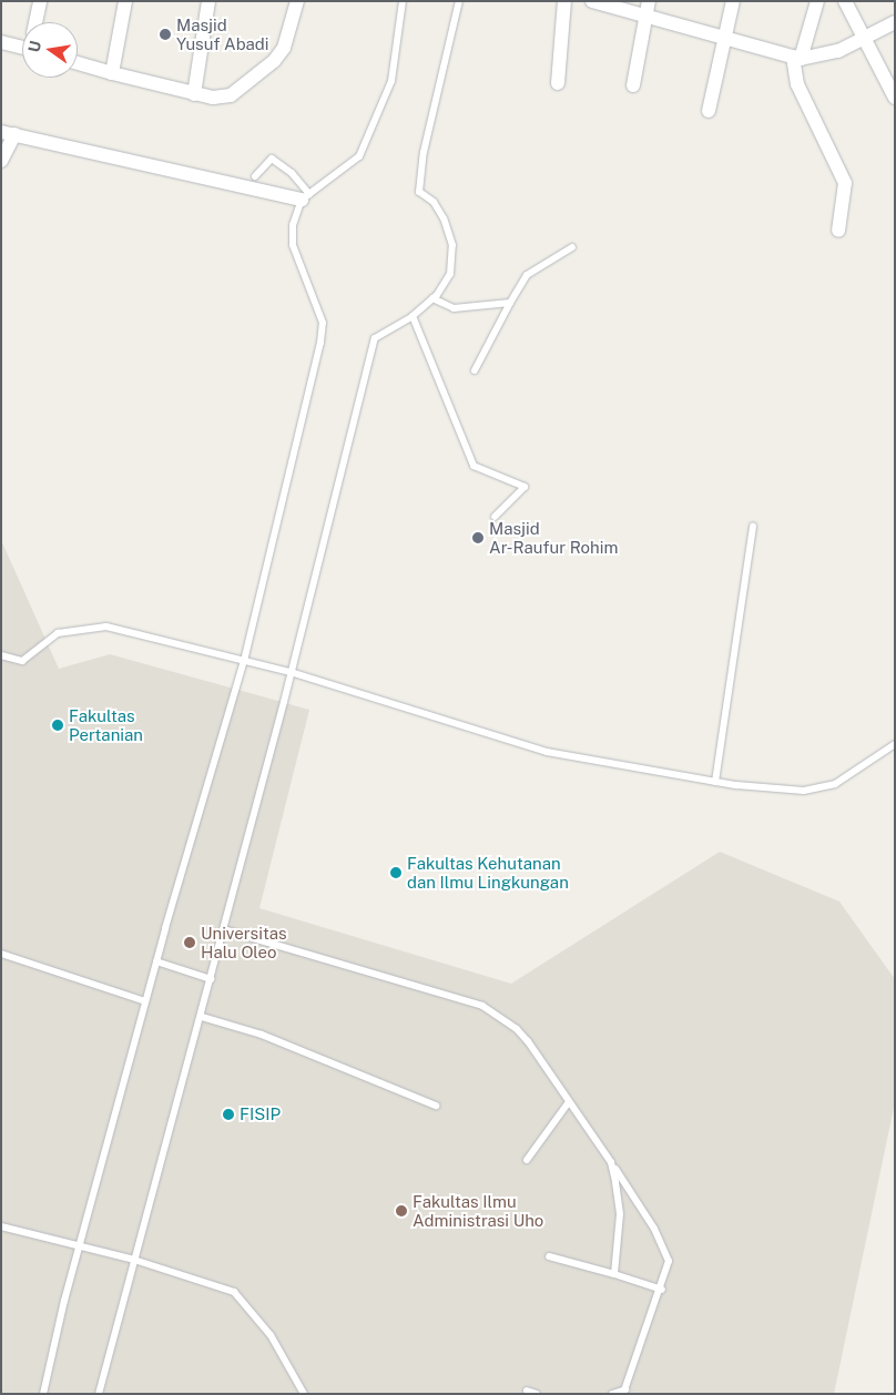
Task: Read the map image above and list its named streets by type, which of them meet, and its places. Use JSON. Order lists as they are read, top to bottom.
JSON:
{
  "places": [
    "Masjid Yusuf Abadi",
    "Masjid Ar-Raufur Rohim",
    "Fakultas Pertanian",
    "Fakultas Kehutanan dan Ilmu Lingkungan",
    "Universitas Halu Oleo",
    "FISIP",
    "Fakultas Ilmu Administrasi Uho"
  ],
  "north": "left"
}
